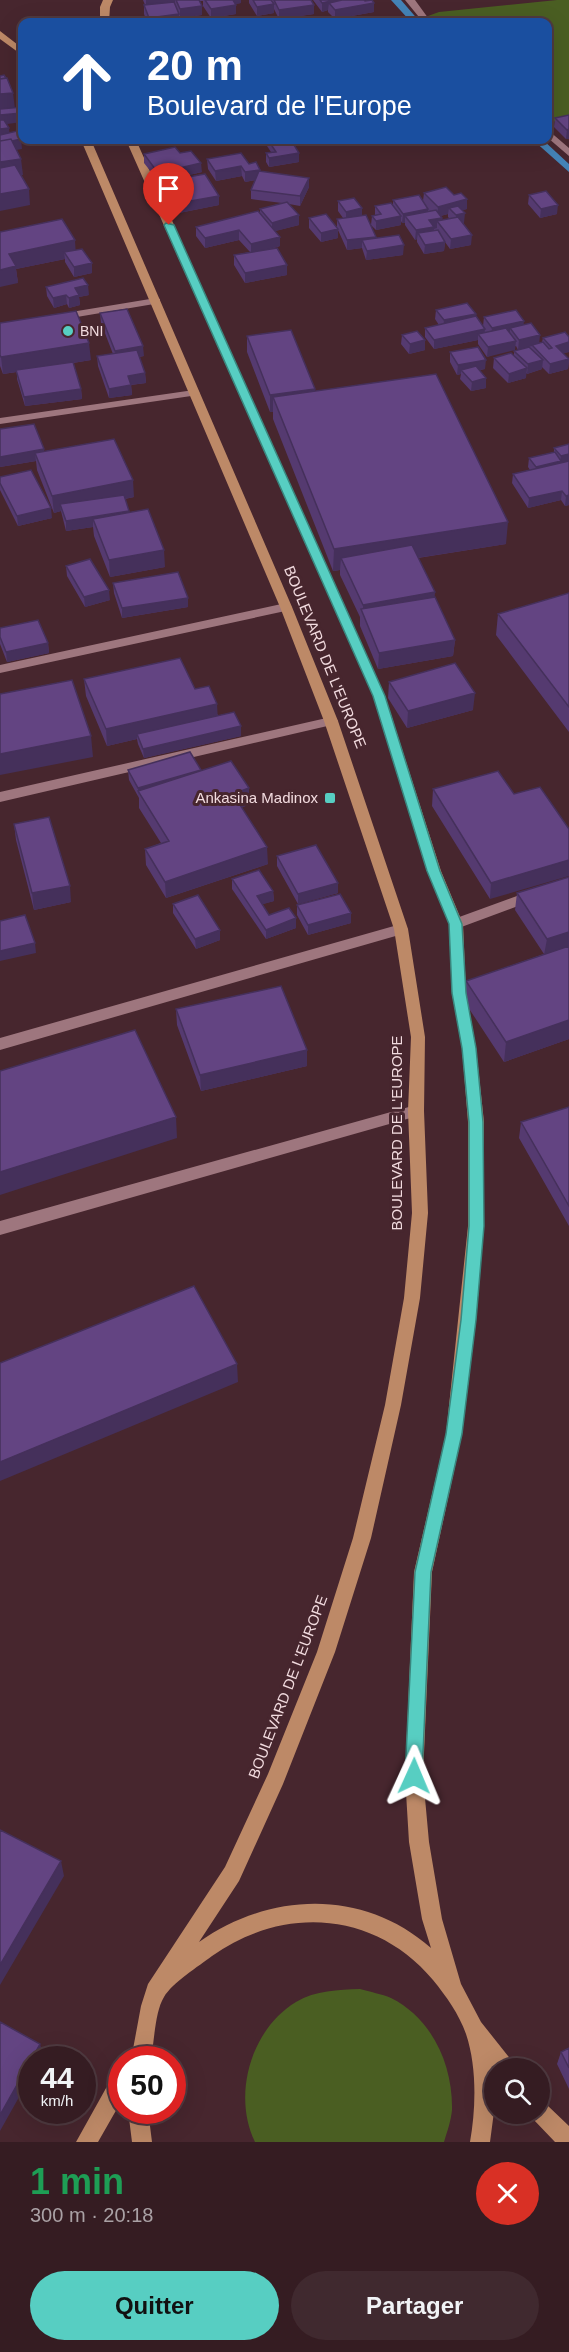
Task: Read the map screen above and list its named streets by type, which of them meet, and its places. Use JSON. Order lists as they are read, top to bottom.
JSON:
{
  "streets": {
    "main road": ["BOULEVARD DE L'EUROPE"]
  },
  "places": {
    "other": ["BNI"],
    "transit": ["Ankasina Madinox"]
  },
  "page": {
    "turn": ["20 m", "Boulevard de l'Europe"],
    "speed": "44 km/h",
    "limit": "50",
    "heading": ["1 min", "300 m · 20:18"],
    "buttons": ["Quitter", "Partager"]
  }
}
